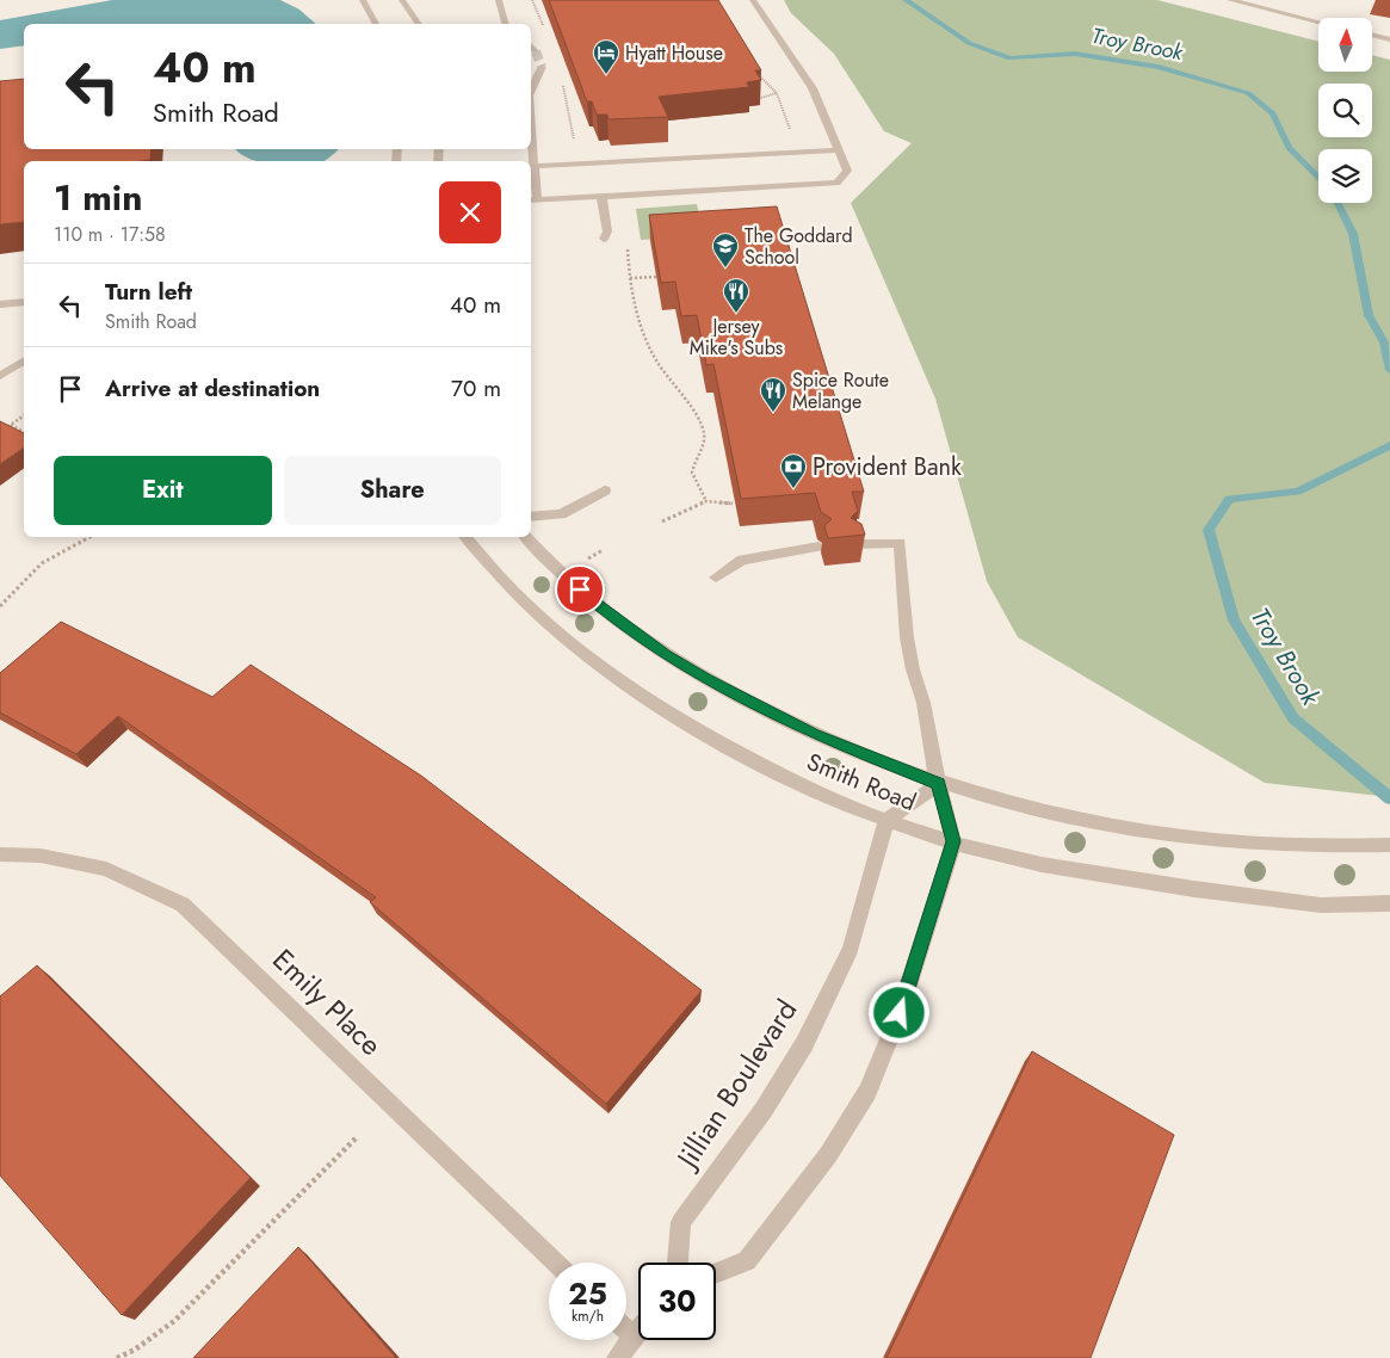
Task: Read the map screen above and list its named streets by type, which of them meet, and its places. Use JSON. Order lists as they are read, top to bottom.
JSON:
{
  "streets": {
    "street": ["Smith Road", "Emily Place", "Jillian Boulevard"]
  },
  "crossings": [
    ["Smith Road", "Jillian Boulevard"]
  ],
  "water": ["Troy Brook"],
  "places": {
    "hotel": ["Hyatt House"],
    "school or university": ["The Goddard School"],
    "restaurant": ["Jersey Mike's Subs", "Spice Route Melange"],
    "bank": ["Provident Bank"]
  },
  "north": "top",
  "page": {
    "turn": ["40 m", "Smith Road"],
    "heading": ["1 min", "110 m · 17:58"],
    "list": [
      {
        "name": "Turn left",
        "note": "Smith Road",
        "value": "40 m"
      },
      {
        "name": "Arrive at destination",
        "value": "70 m"
      }
    ],
    "buttons": ["Exit", "Share"],
    "speed": "25 km/h",
    "limit": "30"
  }
}
